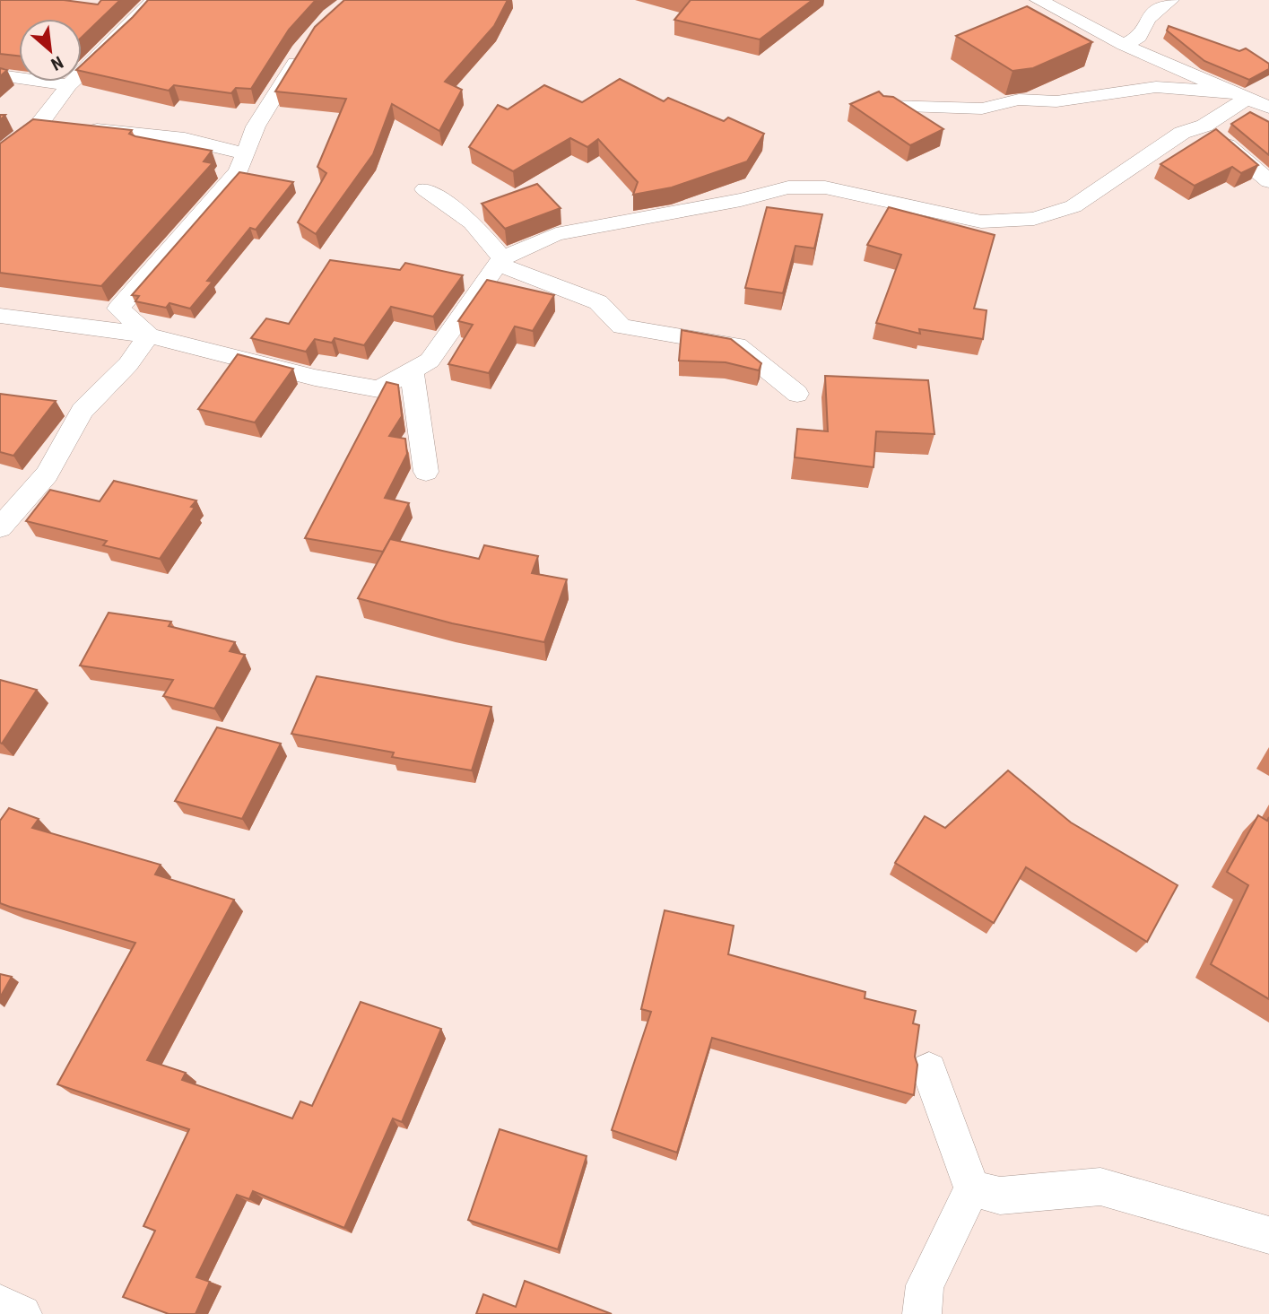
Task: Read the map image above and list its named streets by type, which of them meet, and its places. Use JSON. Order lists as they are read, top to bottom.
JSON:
{
  "north": "bottom right"
}
